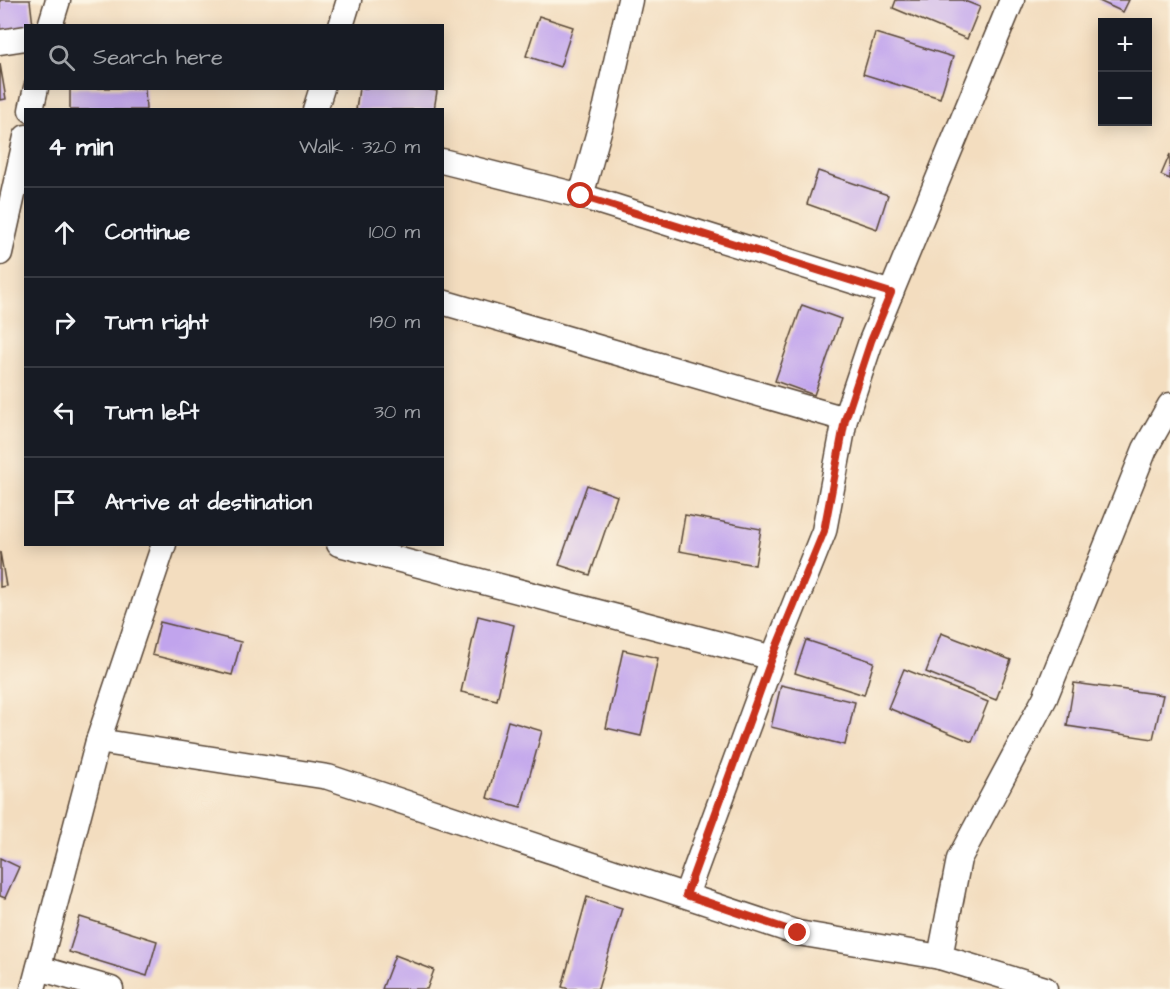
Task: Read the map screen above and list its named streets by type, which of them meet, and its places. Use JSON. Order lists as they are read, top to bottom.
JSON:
{
  "page": {
    "map_buttons": ["+", "−"],
    "search": "Search here",
    "heading": ["4 min", "Walk · 320 m"],
    "list": [
      ["Continue", "100 m"],
      ["Turn right", "190 m"],
      ["Turn left", "30 m"],
      "Arrive at destination"
    ]
  }
}
